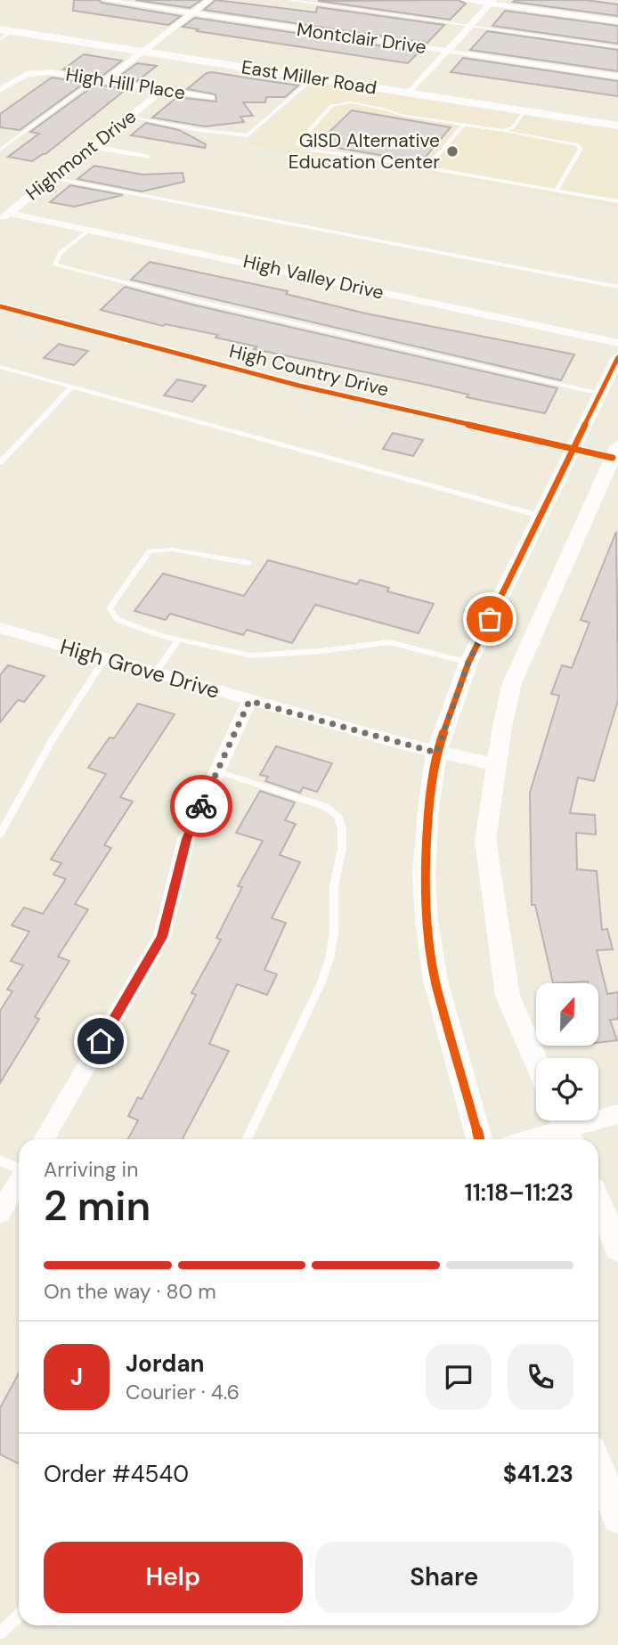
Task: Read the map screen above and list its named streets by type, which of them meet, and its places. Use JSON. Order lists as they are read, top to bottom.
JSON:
{
  "streets": {
    "main road": ["East Miller Road"],
    "street": [
      "Montclair Drive",
      "High Hill Place",
      "Highmont Drive",
      "High Valley Drive",
      "High Country Drive",
      "High Grove Drive"
    ]
  },
  "crossings": [
    ["High Hill Place", "Highmont Drive"],
    ["Highmont Drive", "High Valley Drive"]
  ],
  "places": ["GISD Alternative Education Center"],
  "north": "top",
  "page": {
    "heading": ["2 min", "Arriving in", "11:18–11:23"],
    "panel": [
      "Jordan",
      "Courier · 4.6",
      "Order #4540",
      "$41.23"
    ],
    "bar": "On the way · 80 m",
    "round": "J",
    "buttons": ["Help", "Share"]
  }
}
